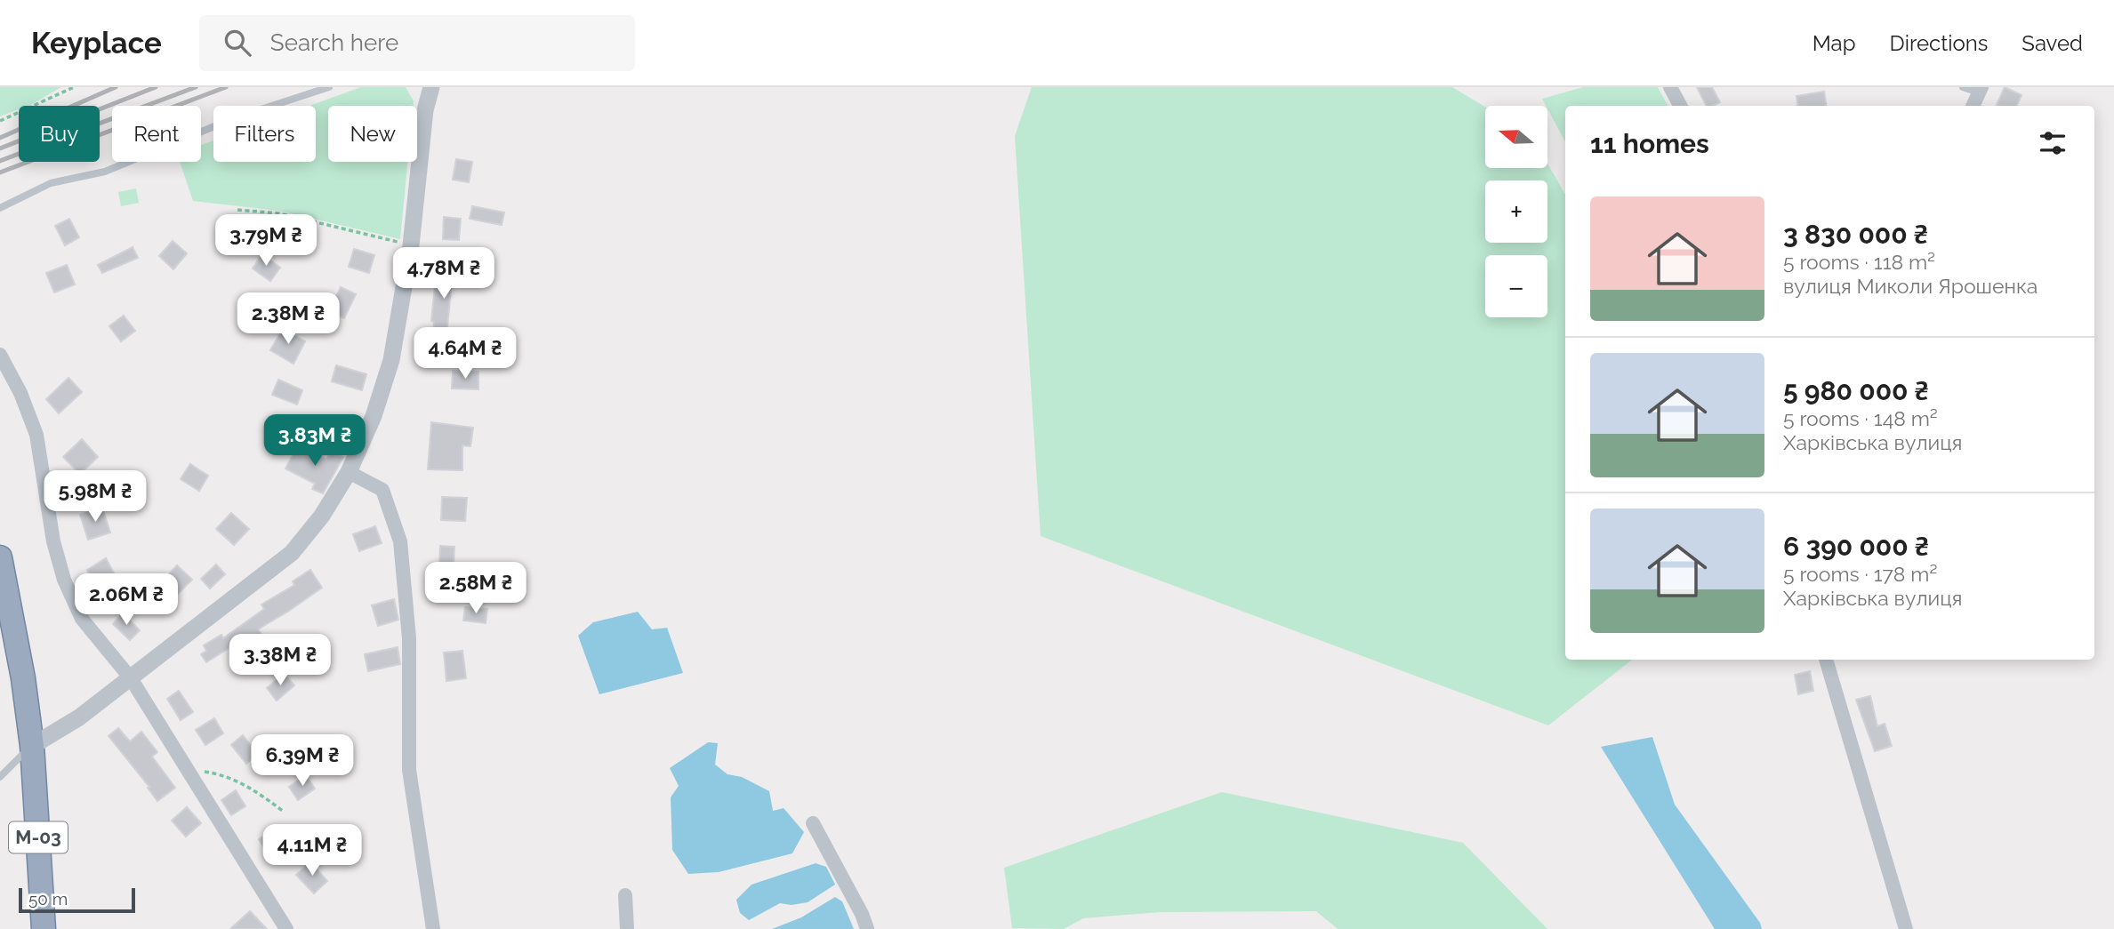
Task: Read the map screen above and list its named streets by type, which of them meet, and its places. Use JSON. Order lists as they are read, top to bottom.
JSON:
{
  "streets": {
    "highway": ["М-03"]
  },
  "scale_bar": "50 m",
  "north": "left",
  "page": {
    "header": "Keyplace",
    "search": "Search here",
    "nav": ["Map", "Directions", "Saved"],
    "map_buttons": ["+", "−"],
    "chip": [
      "Buy",
      "Rent",
      "Filters",
      "New"
    ],
    "heading": "11 homes",
    "list": [
      {
        "name": "3 830 000 ₴",
        "note": "5 rooms · 118 m² · вулиця Миколи Ярошенка"
      },
      {
        "name": "5 980 000 ₴",
        "note": "5 rooms · 148 m² · Харківська вулиця"
      },
      {
        "name": "6 390 000 ₴",
        "note": "5 rooms · 178 m² · Харківська вулиця"
      }
    ],
    "price": [
      "3.79M ₴",
      "4.78M ₴",
      "2.38M ₴",
      "4.64M ₴",
      "3.83M ₴",
      "5.98M ₴",
      "2.58M ₴",
      "2.06M ₴",
      "3.38M ₴",
      "6.39M ₴",
      "4.11M ₴"
    ],
    "scale": "50 m"
  }
}
